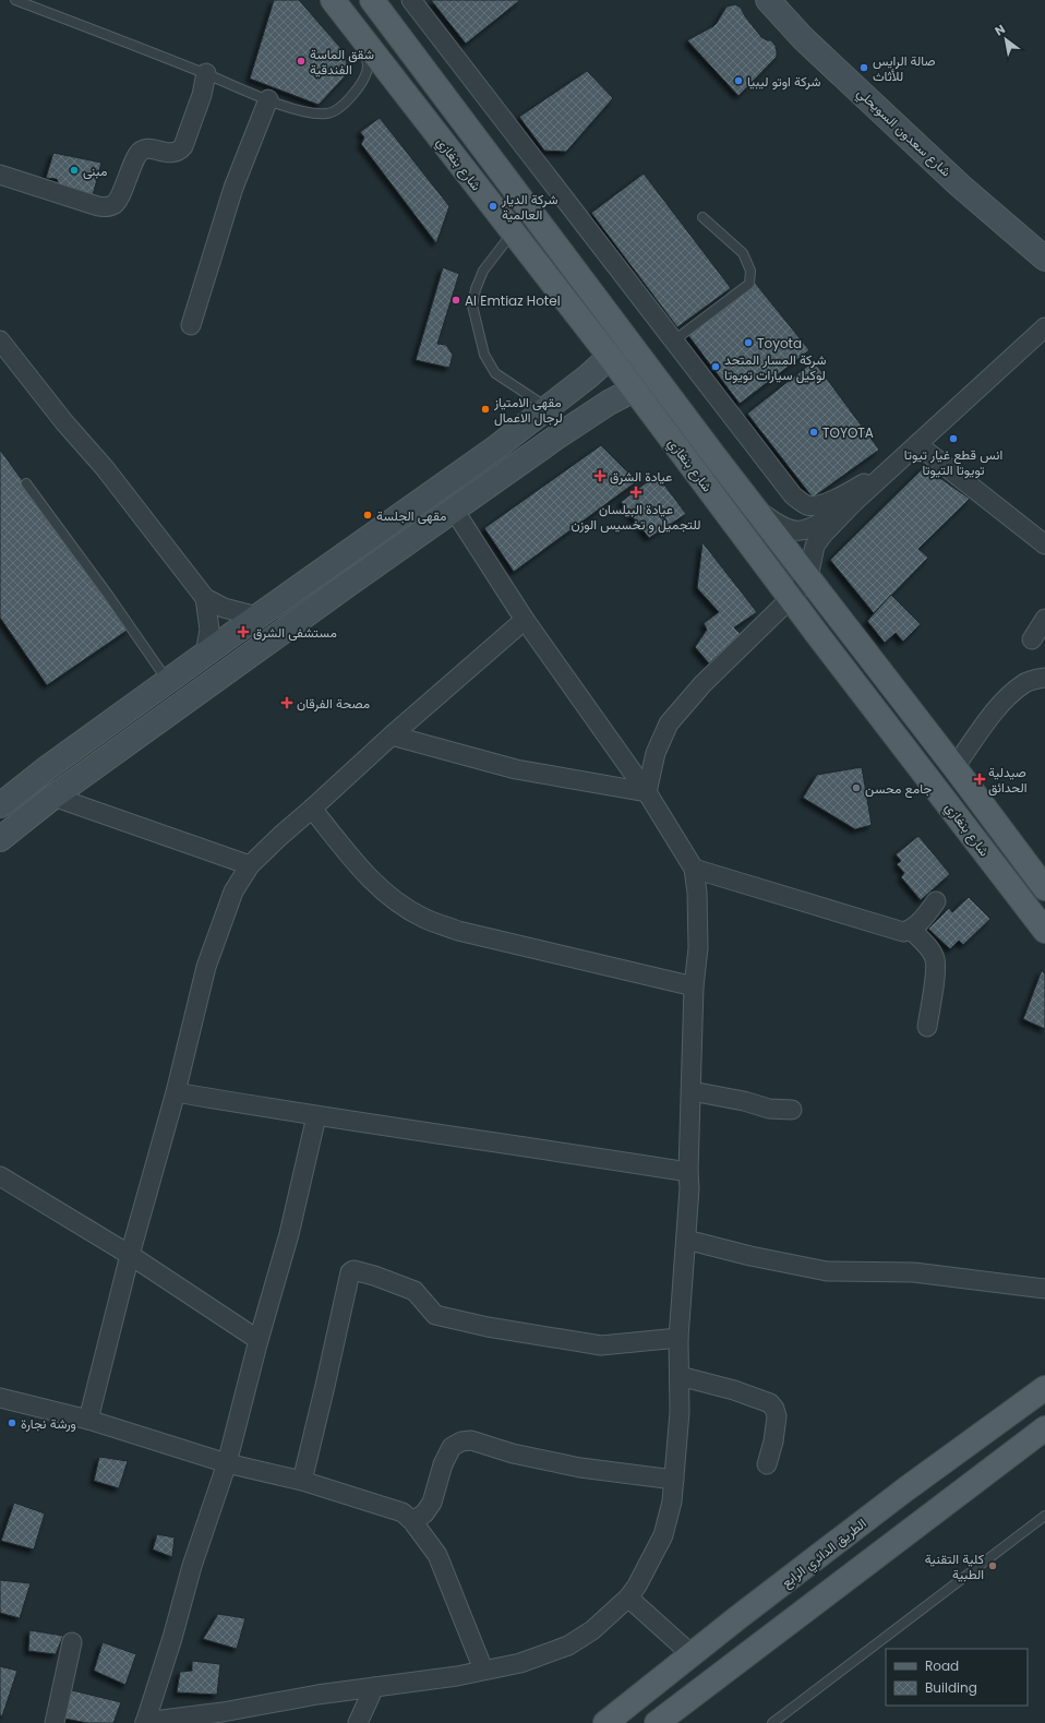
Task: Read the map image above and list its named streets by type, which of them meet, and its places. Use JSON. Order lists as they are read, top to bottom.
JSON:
{
  "streets": {
    "main road": ["شارع سعدون السويحلي", "شارع بنغازي", "الطريق الدائري الرابع"]
  },
  "places": {
    "other": [
      "شقق الماسة الفندقية",
      "صالة الرايس للأثاث",
      "شركة اوتو ليبيا",
      "مبنى",
      "شركة الديار العالمية",
      "Al Emtiaz Hotel",
      "Toyota",
      "شركة المسار المتحد لوكيل سيارات تويوتا",
      "مقهى الامتياز لرجال الاعمال",
      "TOYOTA",
      "انس قطع غيار تيوتا تويوتا التيوتا",
      "مقهى الجلسة",
      "جامع محسن",
      "ورشة نجارة",
      "كلية التقنية الطبية"
    ],
    "health": [
      "عيادة الشرق",
      "عيادة البيلسان للتجميل و تخسيس الوزن",
      "مستشفى الشرق",
      "مصحة الفرقان",
      "صيدلية الحدائق"
    ]
  },
  "legend": ["Road", "Building"],
  "north": "top left"
}
